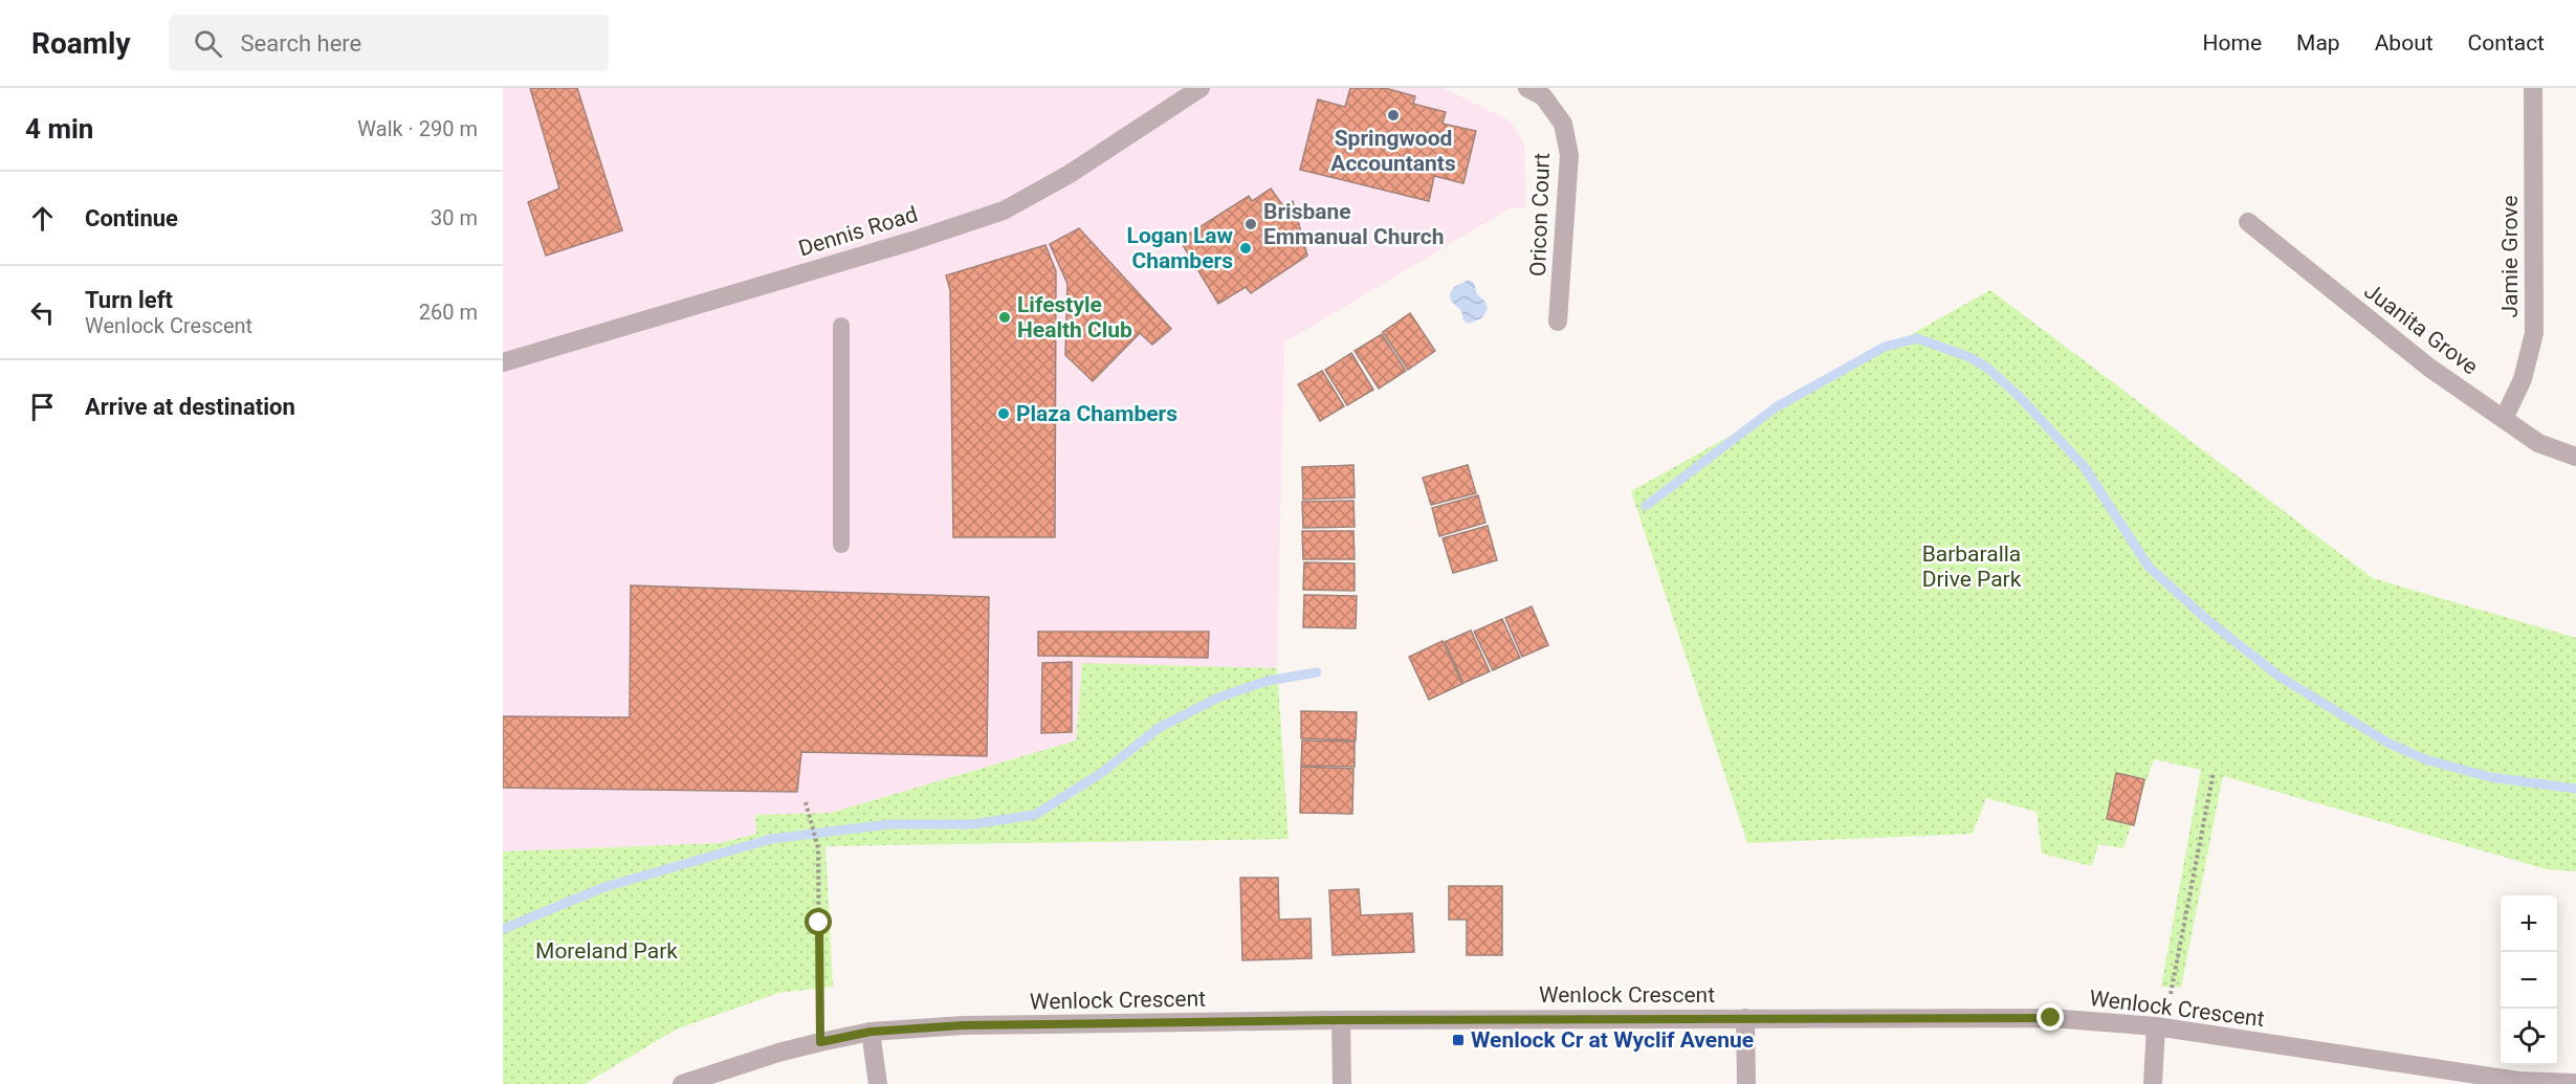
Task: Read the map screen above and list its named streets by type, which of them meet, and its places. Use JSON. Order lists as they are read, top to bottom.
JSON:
{
  "streets": {
    "street": [
      "Oricon Court",
      "Dennis Road",
      "Jamie Grove",
      "Juanita Grove",
      "Wenlock Crescent"
    ]
  },
  "crossings": [
    ["Jamie Grove", "Juanita Grove"]
  ],
  "parks": ["Barbaralla Drive Park", "Moreland Park"],
  "places": {
    "other": [
      "Springwood Accountants",
      "Brisbane Emmanual Church",
      "Logan Law Chambers",
      "Lifestyle Health Club",
      "Plaza Chambers"
    ],
    "transit": ["Wenlock Cr at Wyclif Avenue"]
  },
  "page": {
    "header": "Roamly",
    "search": "Search here",
    "nav": [
      "Home",
      "Map",
      "About",
      "Contact"
    ],
    "heading": ["4 min", "Walk · 290 m"],
    "list": [
      ["Continue", "30 m"],
      ["Turn left", "Wenlock Crescent", "260 m"],
      "Arrive at destination"
    ],
    "map_buttons": ["+", "−"]
  }
}
